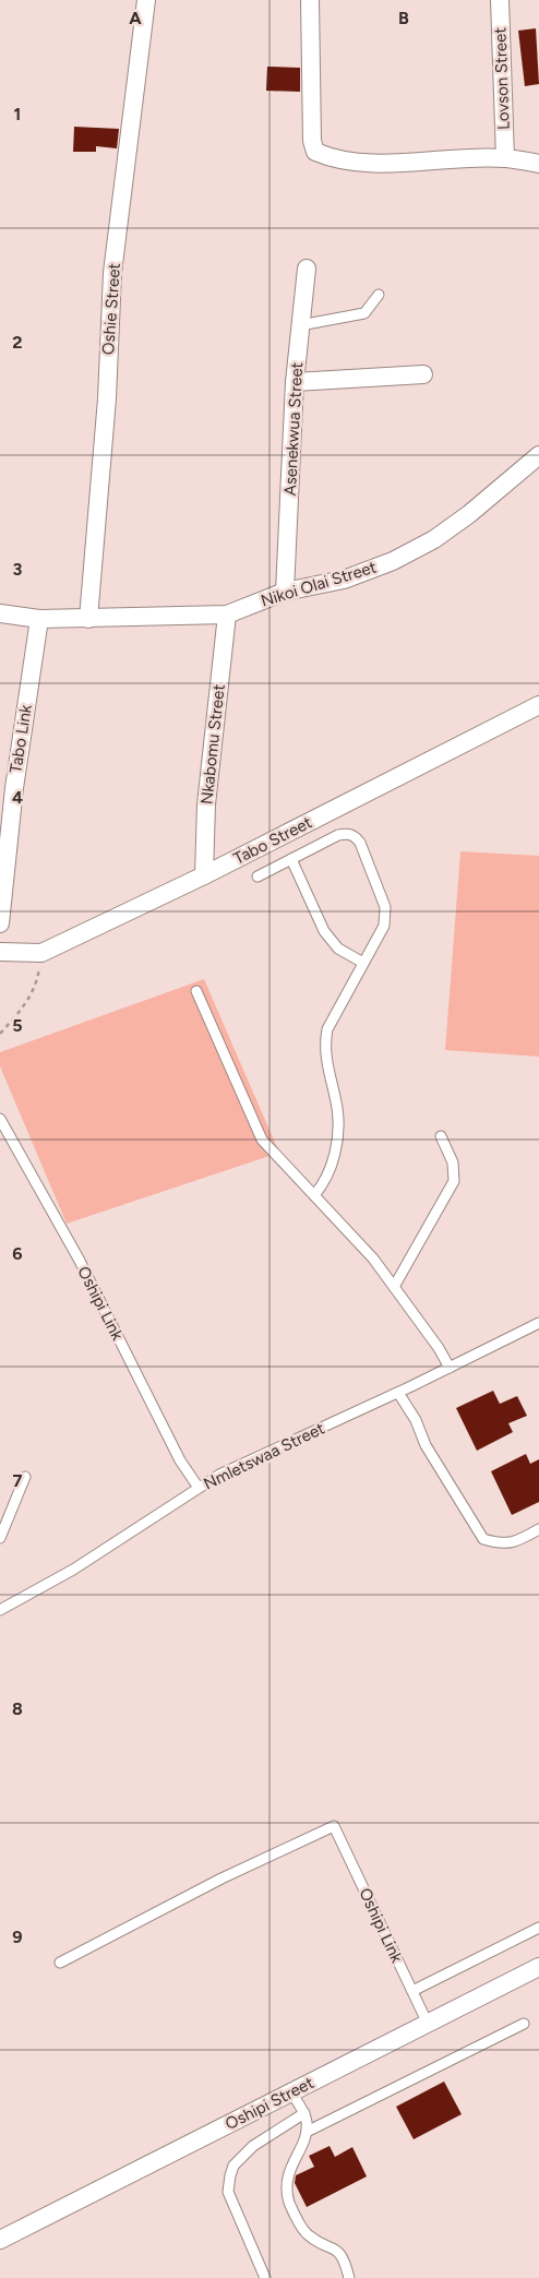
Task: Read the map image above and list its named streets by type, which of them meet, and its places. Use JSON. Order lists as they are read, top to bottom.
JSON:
{
  "streets": {
    "street": [
      "Lovson Street",
      "Oshie Street",
      "Asenekwua Street",
      "Nikoi Olai Street",
      "Tabo Link",
      "Nkabomu Street",
      "Tabo Street",
      "Oshipi Street"
    ],
    "lane": ["Oshipi Link", "Nmletswaa Street"]
  },
  "crossings": [
    ["Oshie Street", "Nikoi Olai Street"],
    ["Asenekwua Street", "Nikoi Olai Street"],
    ["Nikoi Olai Street", "Tabo Link"],
    ["Nikoi Olai Street", "Nkabomu Street"],
    ["Nkabomu Street", "Tabo Street"],
    ["Oshipi Link", "Nmletswaa Street"],
    ["Oshipi Link", "Oshipi Street"]
  ],
  "grid": {
    "columns": ["A", "B"],
    "rows": [
      "1",
      "2",
      "3",
      "4",
      "5",
      "6",
      "7",
      "8",
      "9"
    ]
  }
}
